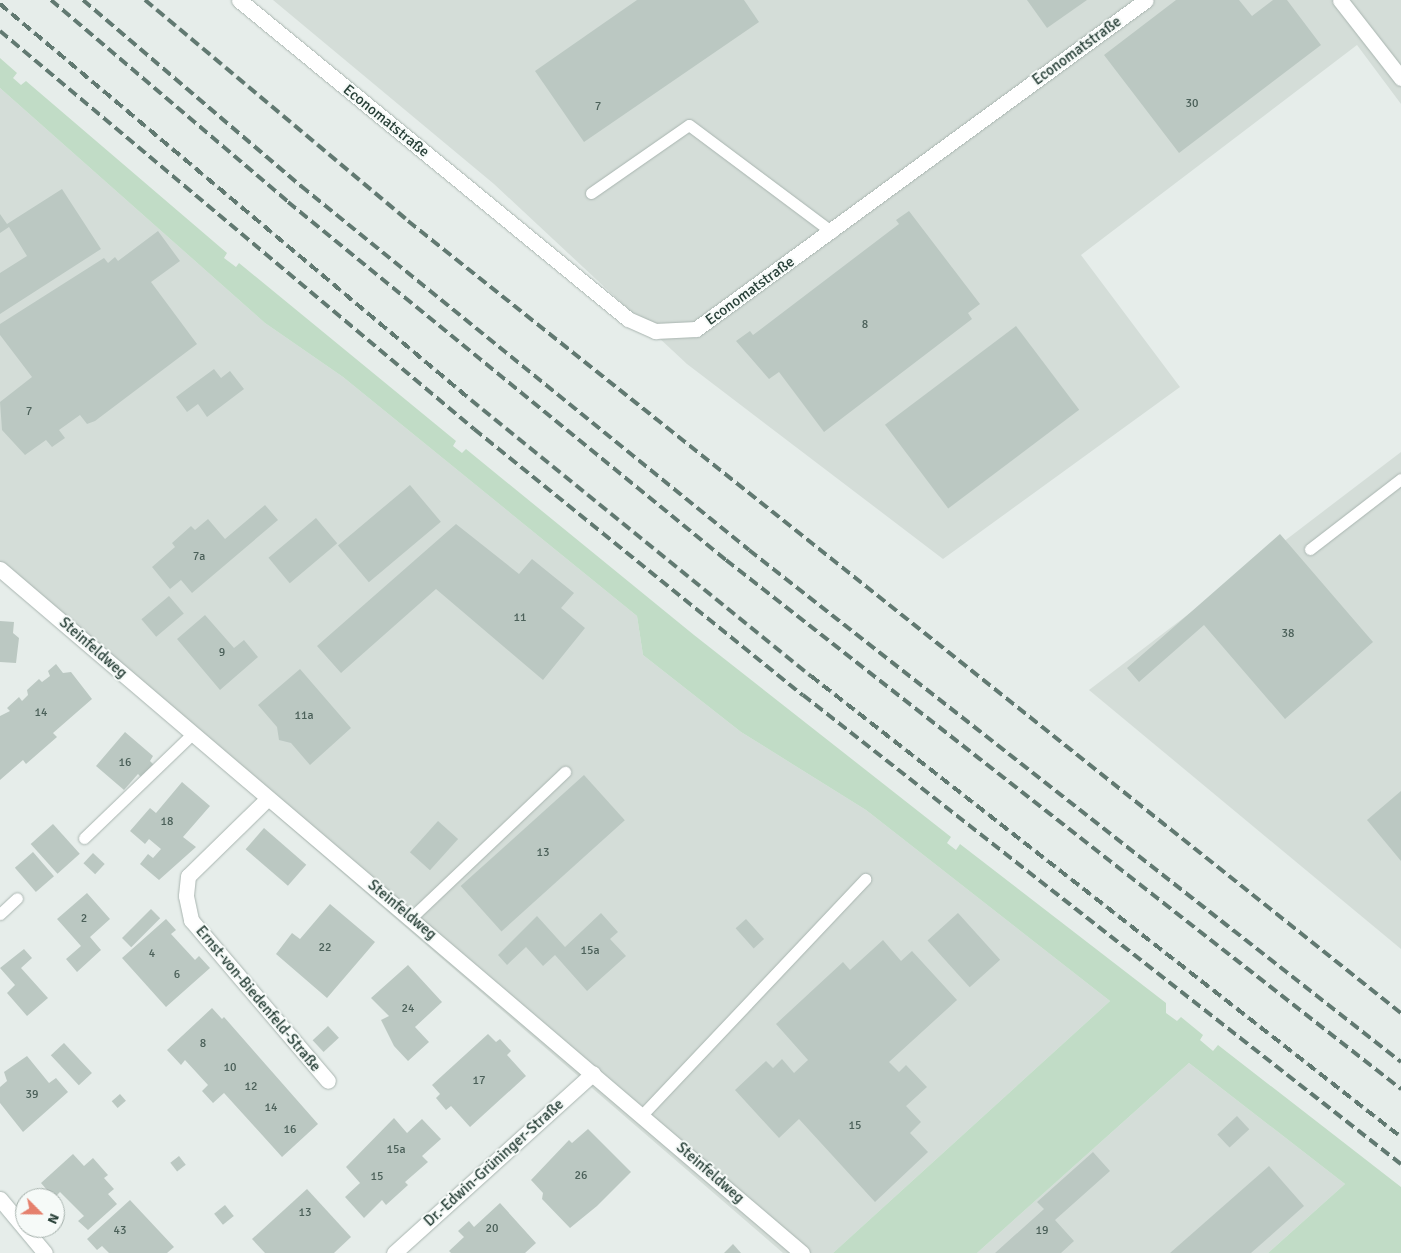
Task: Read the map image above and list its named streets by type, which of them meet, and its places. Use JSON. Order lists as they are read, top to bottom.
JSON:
{
  "streets": {
    "street": [
      "Economatstraße",
      "Steinfeldweg",
      "Ernst-von-Biedenfeld-Straße",
      "Dr.-Edwin-Grüninger-Straße"
    ]
  },
  "crossings": [
    ["Steinfeldweg", "Ernst-von-Biedenfeld-Straße"],
    ["Steinfeldweg", "Dr.-Edwin-Grüninger-Straße"]
  ],
  "house_numbers": [
    "30",
    "7",
    "8",
    "7",
    "7a",
    "11",
    "38",
    "9",
    "14",
    "11a",
    "16",
    "18",
    "13",
    "2",
    "22",
    "15a",
    "4",
    "6",
    "24",
    "8",
    "10",
    "17",
    "12",
    "39",
    "14",
    "15",
    "16",
    "15a",
    "26",
    "15",
    "13",
    "20",
    "43",
    "19"
  ],
  "north": "bottom right"
}
